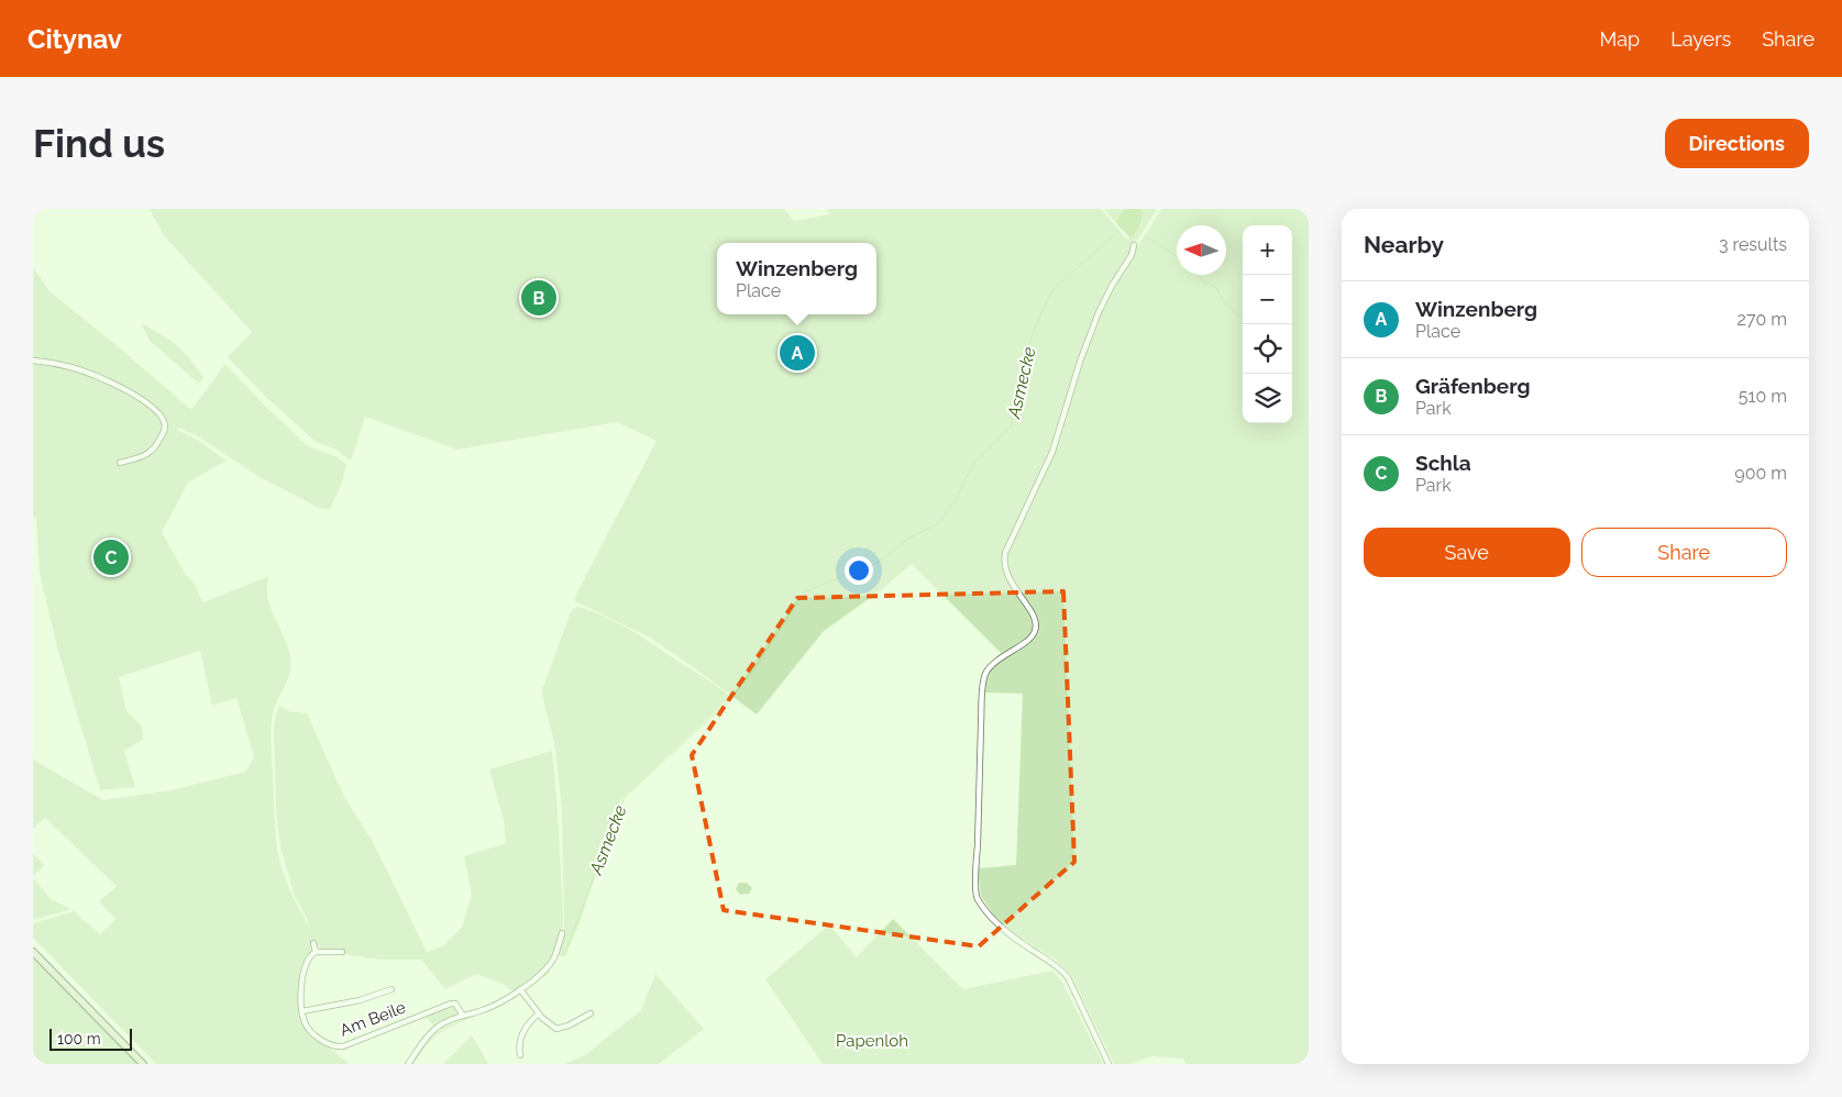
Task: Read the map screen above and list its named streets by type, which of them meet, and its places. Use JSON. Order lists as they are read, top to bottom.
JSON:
{
  "streets": {
    "street": ["Am Beile"]
  },
  "water": ["Asmecke"],
  "parks": ["Papenloh"],
  "scale_bar": "100 m",
  "north": "left",
  "page": {
    "header": "Citynav",
    "nav": ["Map", "Layers", "Share"],
    "buttons": [
      "Directions",
      ["Save", "Share"]
    ],
    "title": "Find us",
    "heading": ["Nearby", "3 results"],
    "map_buttons": ["+", "−"],
    "popup": ["Winzenberg", "Place"],
    "pins": ["B", "A", "C"],
    "list": [
      {
        "mark": "A",
        "name": "Winzenberg",
        "note": "Place",
        "value": "270 m"
      },
      {
        "mark": "B",
        "name": "Gräfenberg",
        "note": "Park",
        "value": "510 m"
      },
      {
        "mark": "C",
        "name": "Schla",
        "note": "Park",
        "value": "900 m"
      }
    ],
    "scale": "100 m"
  }
}
